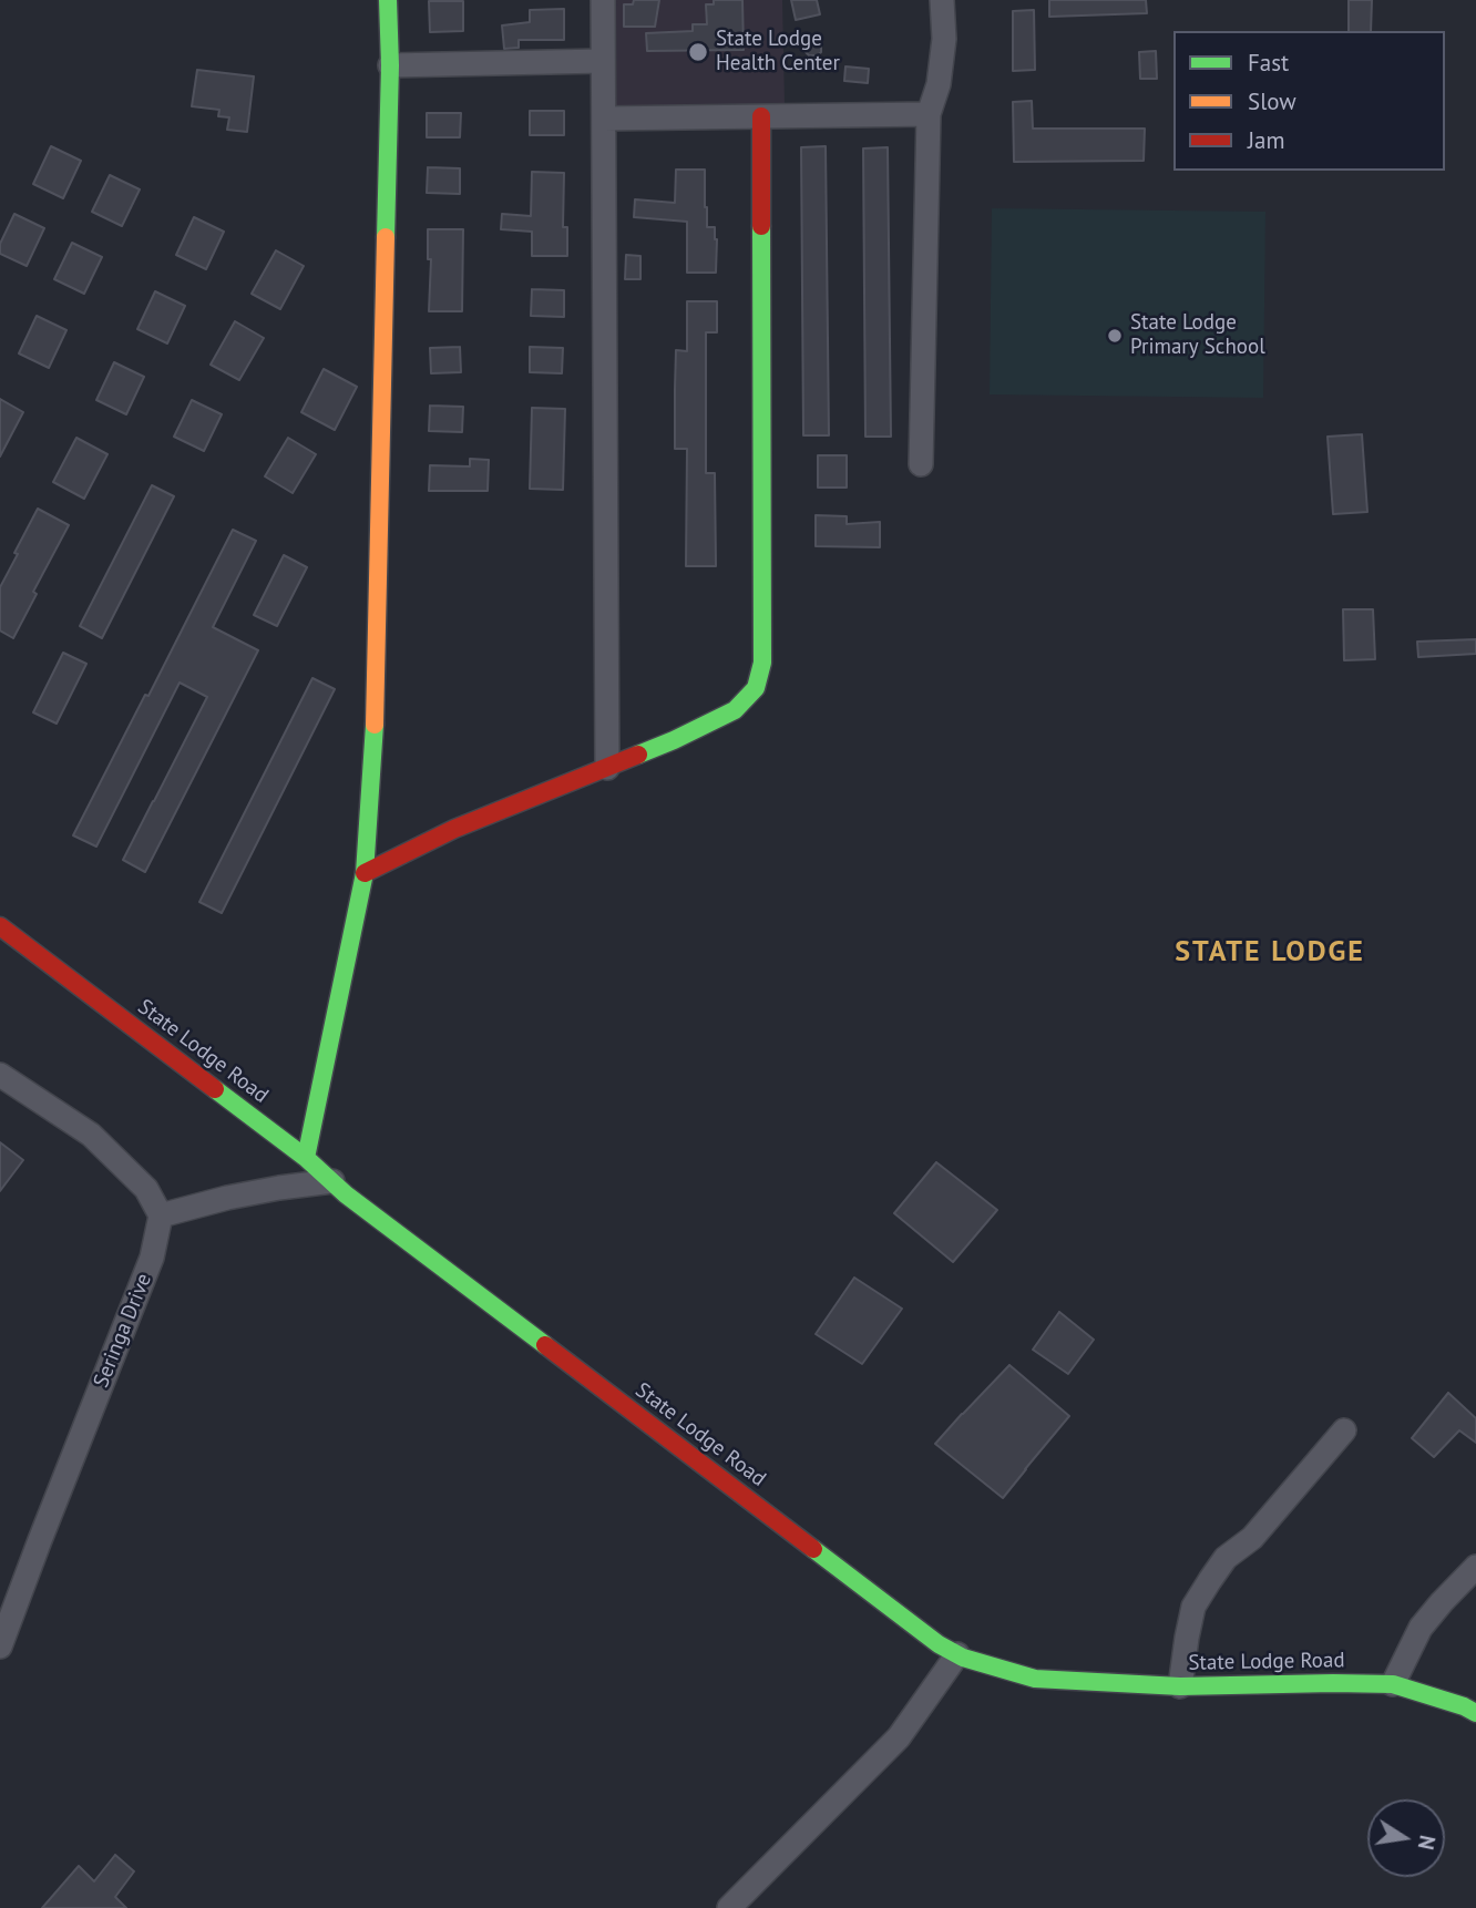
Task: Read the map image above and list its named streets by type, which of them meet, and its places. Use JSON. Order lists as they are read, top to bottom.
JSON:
{
  "streets": {
    "street": ["State Lodge Road", "Seringa Drive"]
  },
  "districts": ["STATE LODGE"],
  "places": ["State Lodge Health Center", "State Lodge Primary School"],
  "legend": ["Fast", "Slow", "Jam"],
  "north": "right"
}
